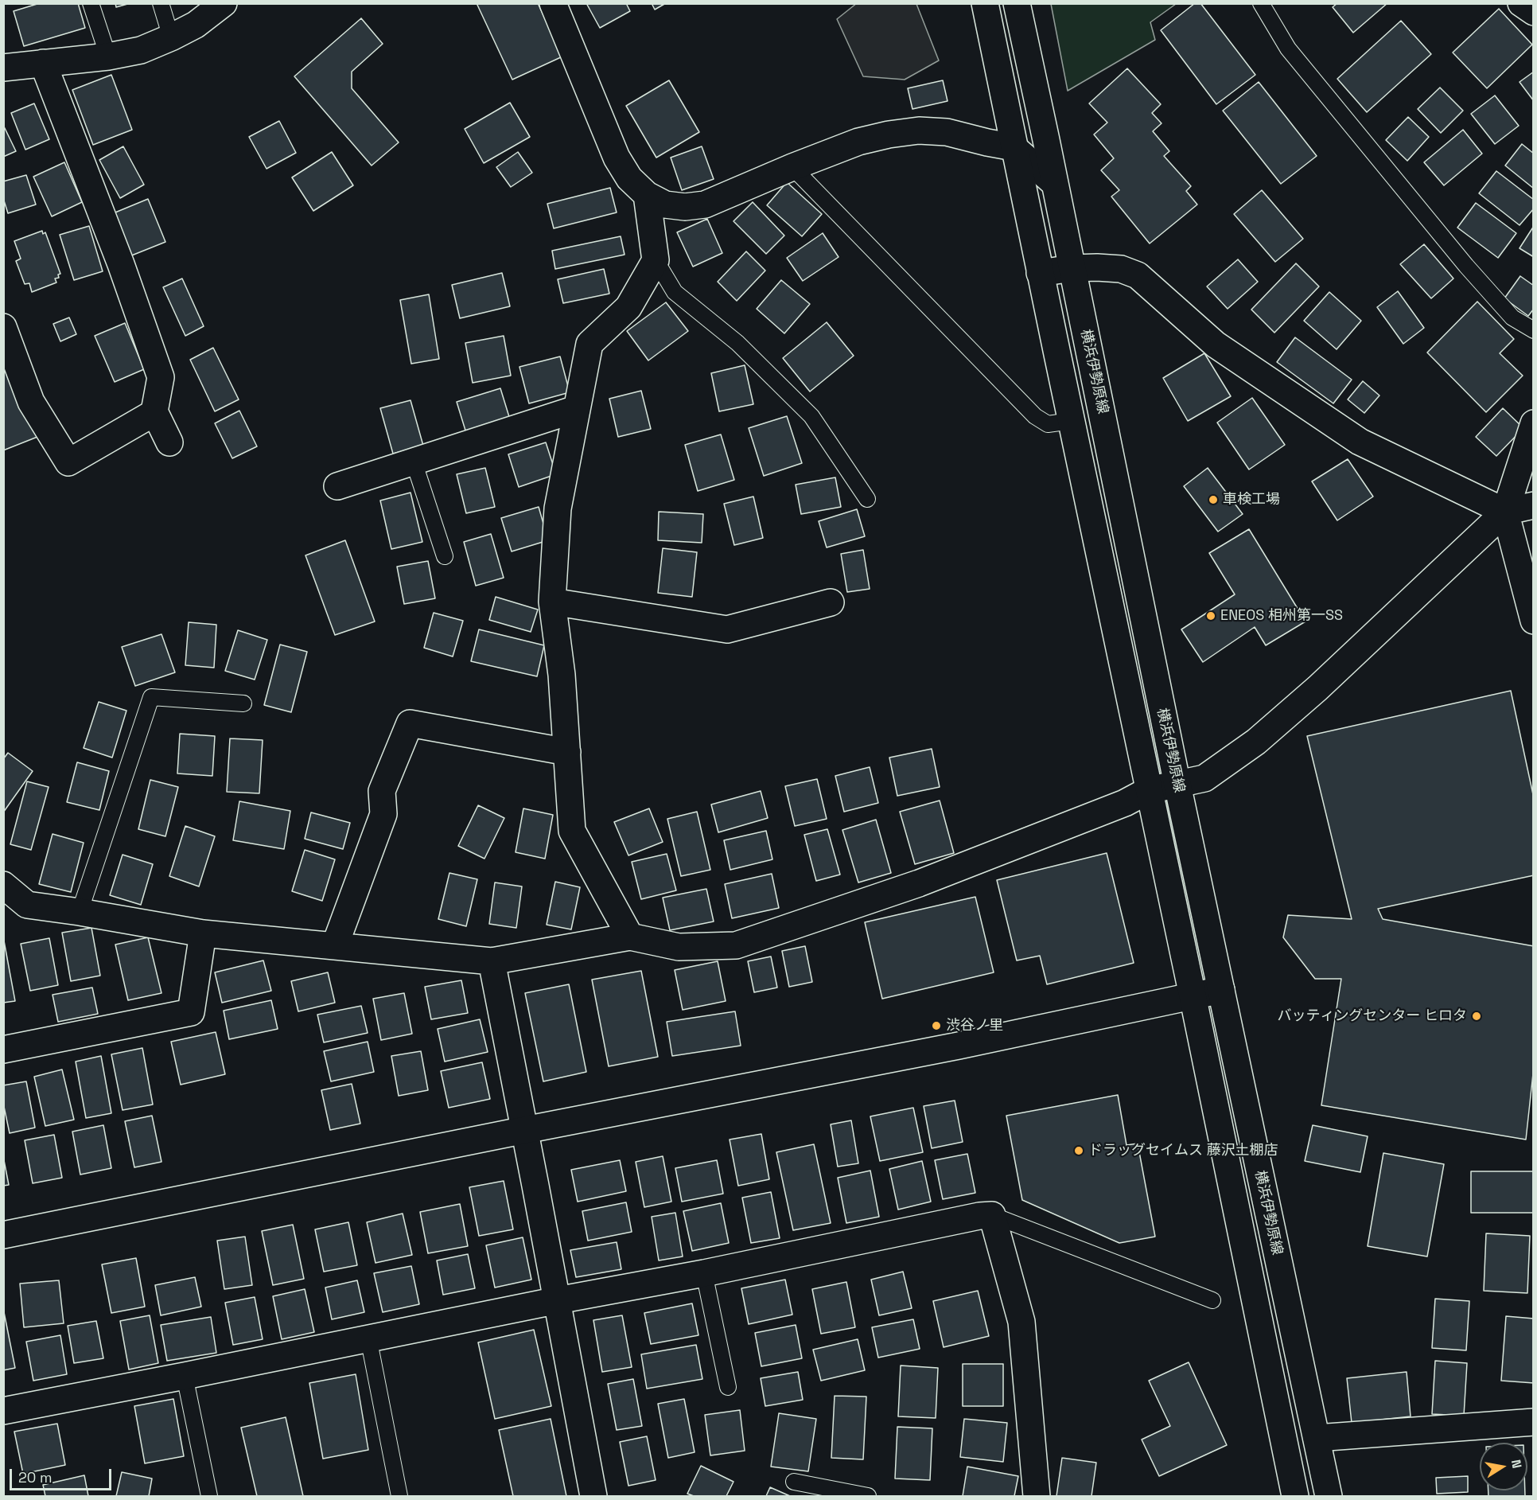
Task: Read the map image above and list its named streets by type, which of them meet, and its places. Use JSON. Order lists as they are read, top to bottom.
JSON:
{
  "streets": {
    "street": ["横浜伊勢原線"]
  },
  "places": [
    "車検工場",
    "ENEOS 相州第一SS",
    "バッティングセンター ヒロタ",
    "渋谷ノ里",
    "ドラッグセイムス 藤沢土棚店"
  ],
  "scale_bar": "20 m",
  "north": "right"
}
